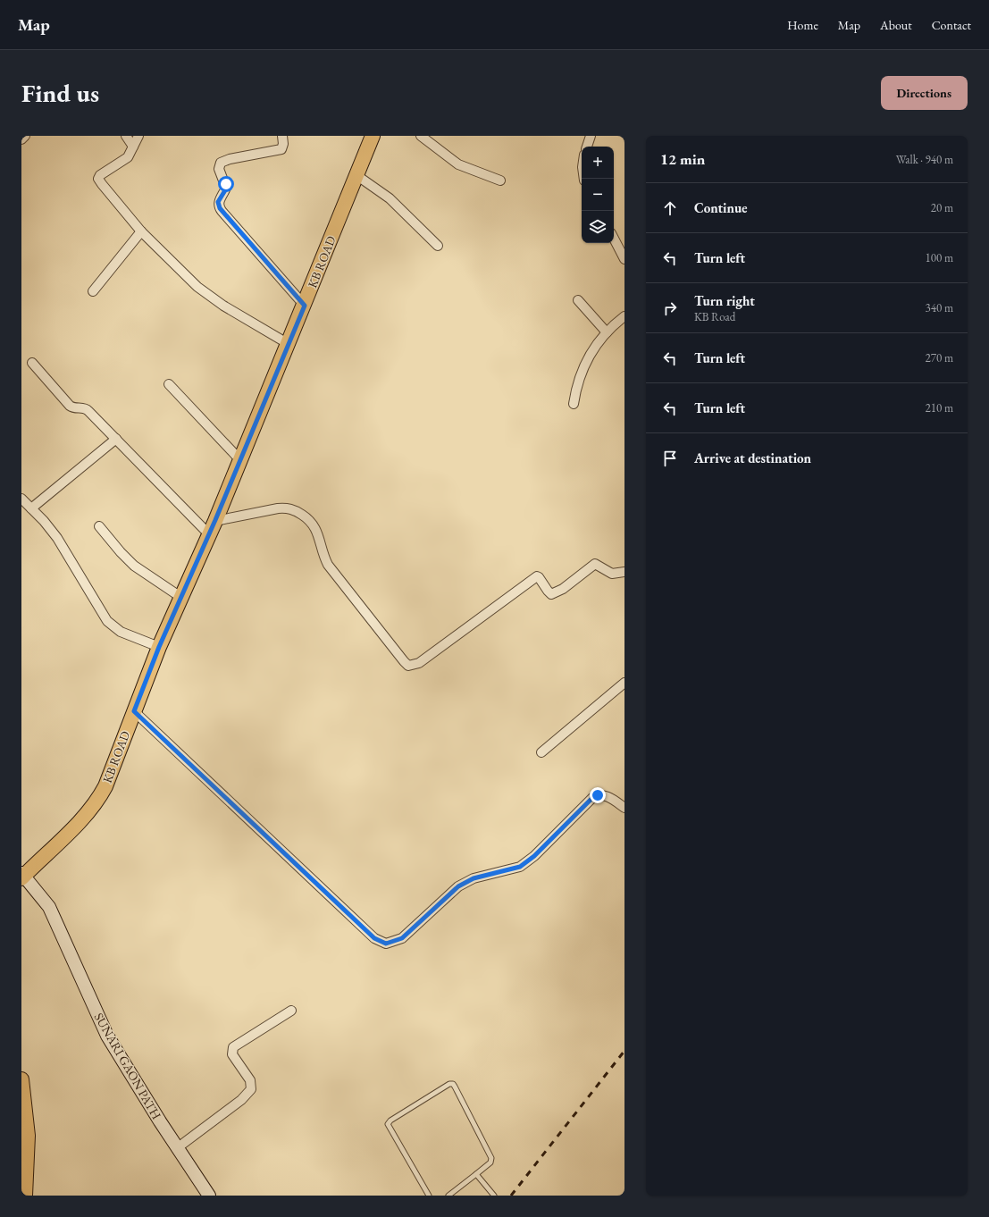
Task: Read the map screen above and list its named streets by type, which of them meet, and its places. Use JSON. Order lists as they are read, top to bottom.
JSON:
{
  "streets": {
    "main road": ["KB ROAD"],
    "street": ["SUNARI GAON PATH"]
  },
  "crossings": [
    ["KB ROAD", "SUNARI GAON PATH"]
  ],
  "page": {
    "header": "Map",
    "nav": [
      "Home",
      "Map",
      "About",
      "Contact"
    ],
    "buttons": "Directions",
    "title": "Find us",
    "heading": ["12 min", "Walk · 940 m"],
    "map_buttons": ["+", "−"],
    "list": [
      ["Continue", "20 m"],
      ["Turn left", "100 m"],
      ["Turn right", "KB Road", "340 m"],
      ["Turn left", "270 m"],
      ["Turn left", "210 m"],
      "Arrive at destination"
    ]
  }
}
